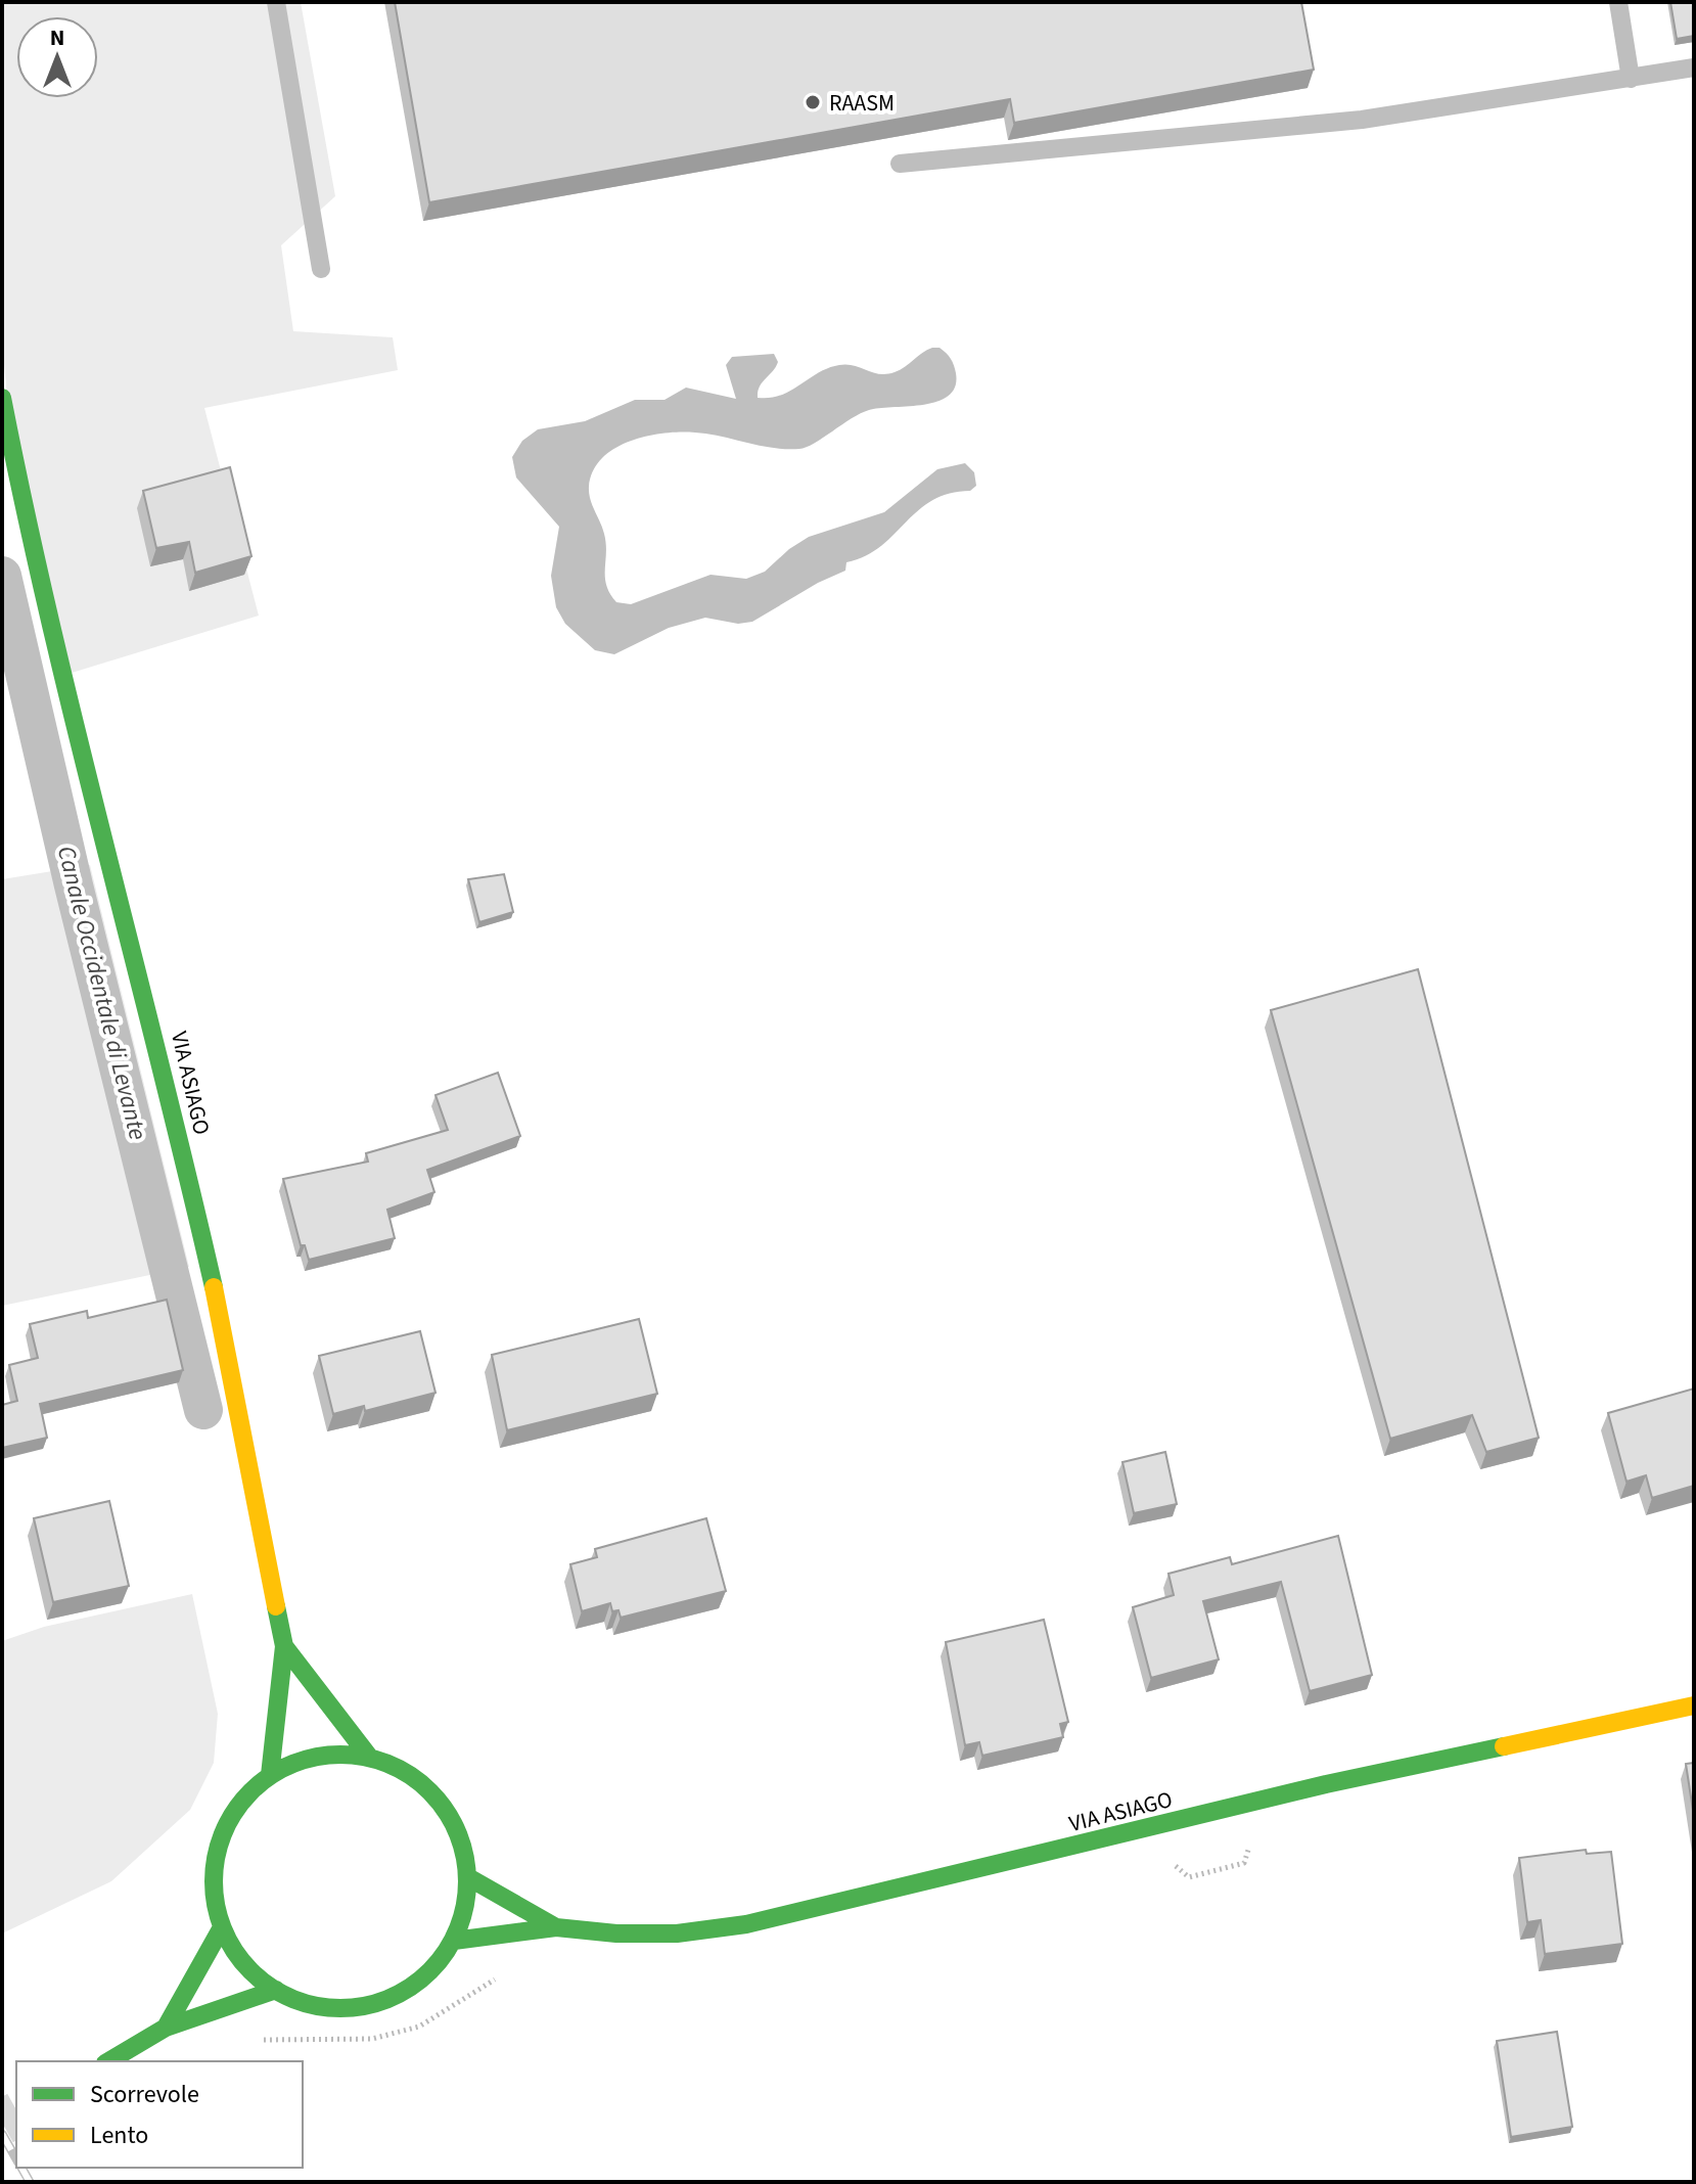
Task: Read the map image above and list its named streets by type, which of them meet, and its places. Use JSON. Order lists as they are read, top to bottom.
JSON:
{
  "streets": {
    "main road": ["VIA ASIAGO"]
  },
  "water": ["Canale Occidentale di Levante"],
  "places": ["RAASM"],
  "legend": ["Scorrevole", "Lento"],
  "north": "top"
}
